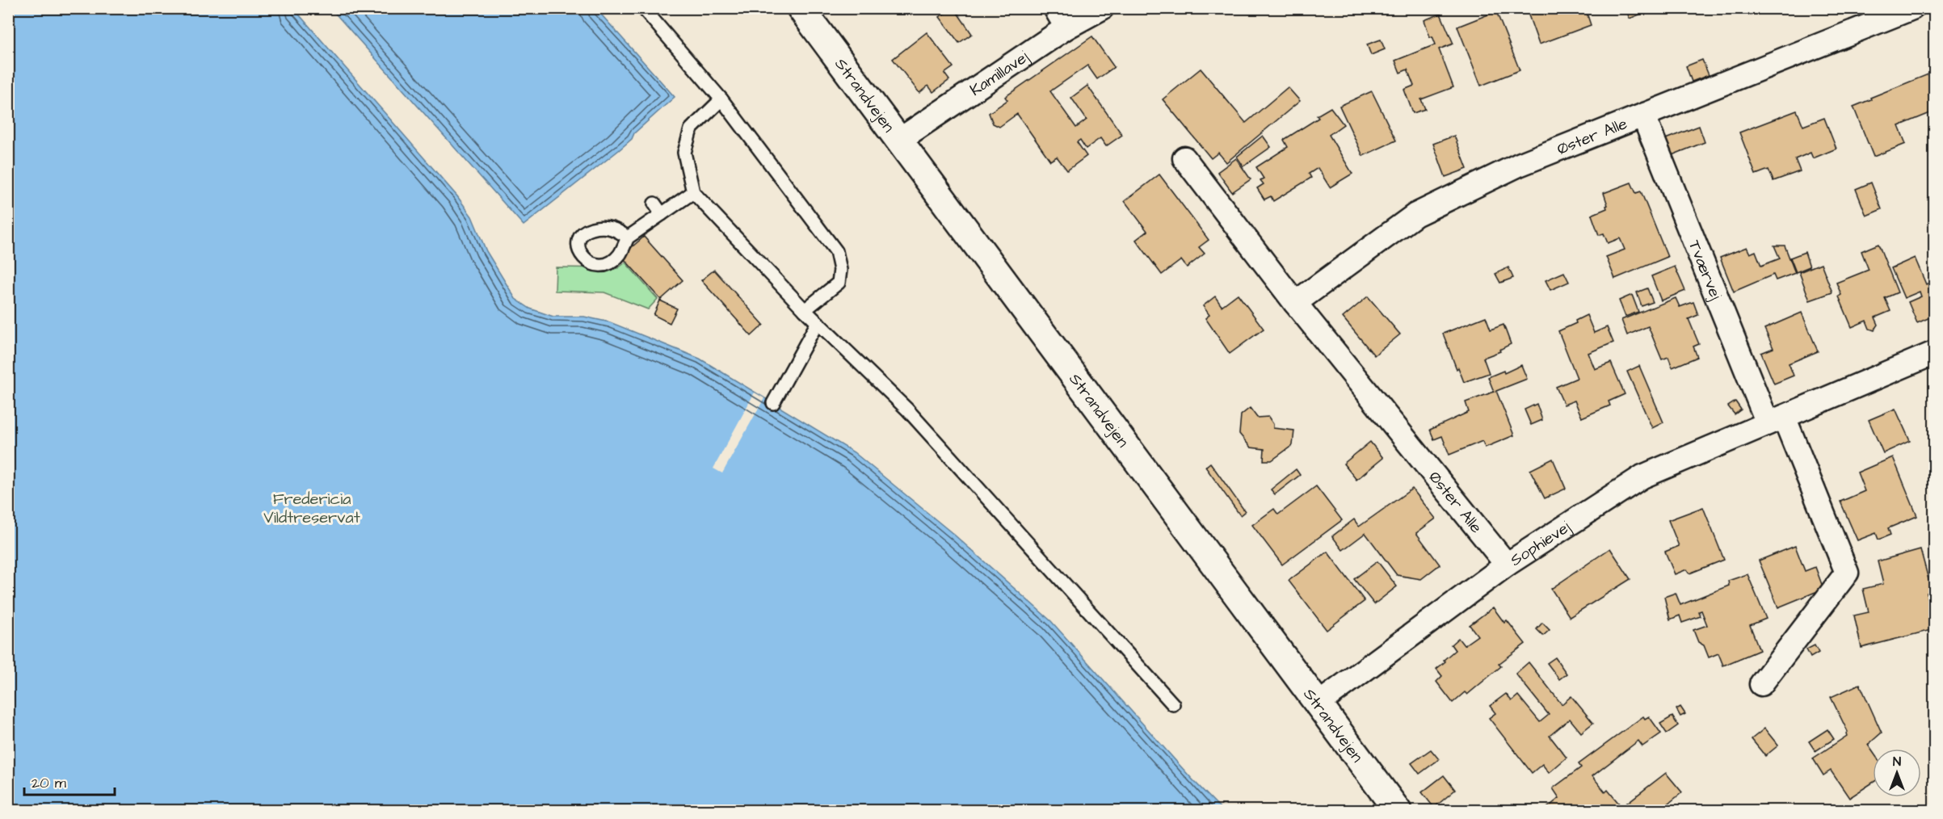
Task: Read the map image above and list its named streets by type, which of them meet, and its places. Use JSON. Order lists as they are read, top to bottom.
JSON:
{
  "streets": {
    "street": [
      "Kamillavej",
      "Strandvejen",
      "Øster Alle",
      "Tværvej",
      "Sophievej"
    ]
  },
  "crossings": [
    ["Kamillavej", "Strandvejen"],
    ["Strandvejen", "Sophievej"],
    ["Øster Alle", "Tværvej"],
    ["Øster Alle", "Sophievej"],
    ["Tværvej", "Sophievej"]
  ],
  "parks": ["Fredericia Vildtreservat"],
  "scale_bar": "20 m",
  "north": "top"
}
